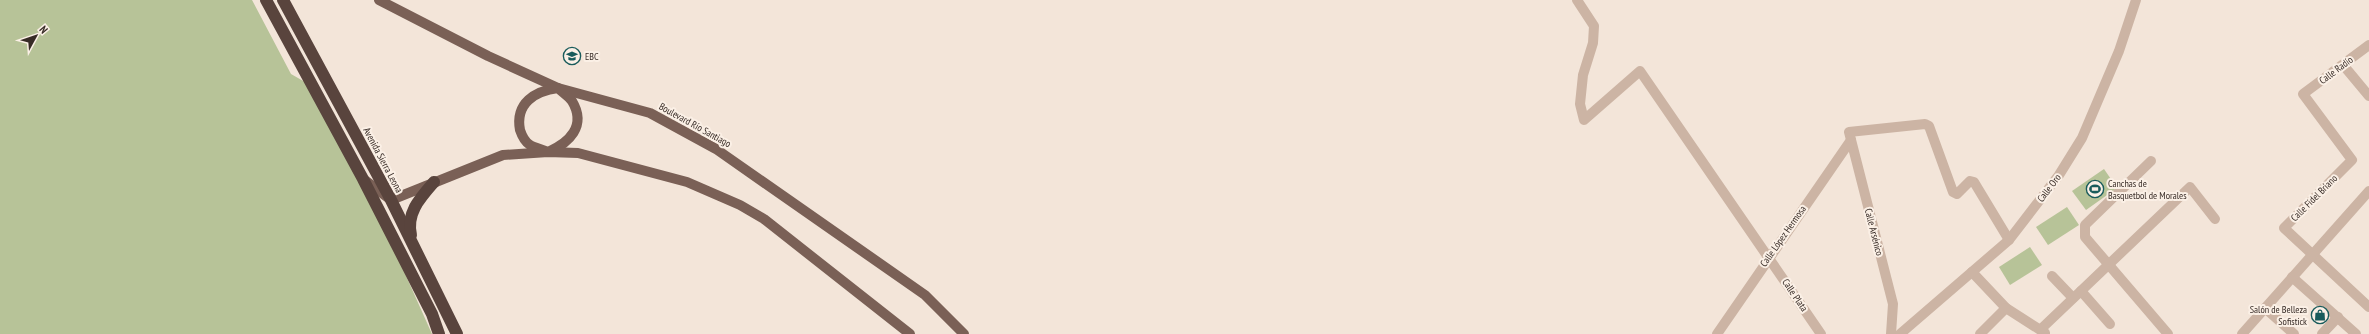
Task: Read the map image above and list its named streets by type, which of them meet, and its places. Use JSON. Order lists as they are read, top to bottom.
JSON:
{
  "streets": {
    "highway": ["Avenida Sierra Leona"],
    "main road": ["Boulevard Río Santiago"],
    "street": [
      "Calle Radio",
      "Calle Oro",
      "Calle Fidel Briano",
      "Calle Arsénico",
      "Calle López Hermosa",
      "Calle Plata"
    ]
  },
  "crossings": [
    ["Calle Radio", "Calle Fidel Briano"],
    ["Calle Arsénico", "Calle López Hermosa"],
    ["Calle López Hermosa", "Calle Plata"]
  ],
  "places": {
    "school or university": ["EBC"],
    "sports": ["Canchas de Basquetbol de Morales"],
    "shop": ["Salón de Belleza Sofistick"]
  },
  "north": "top right"
}
